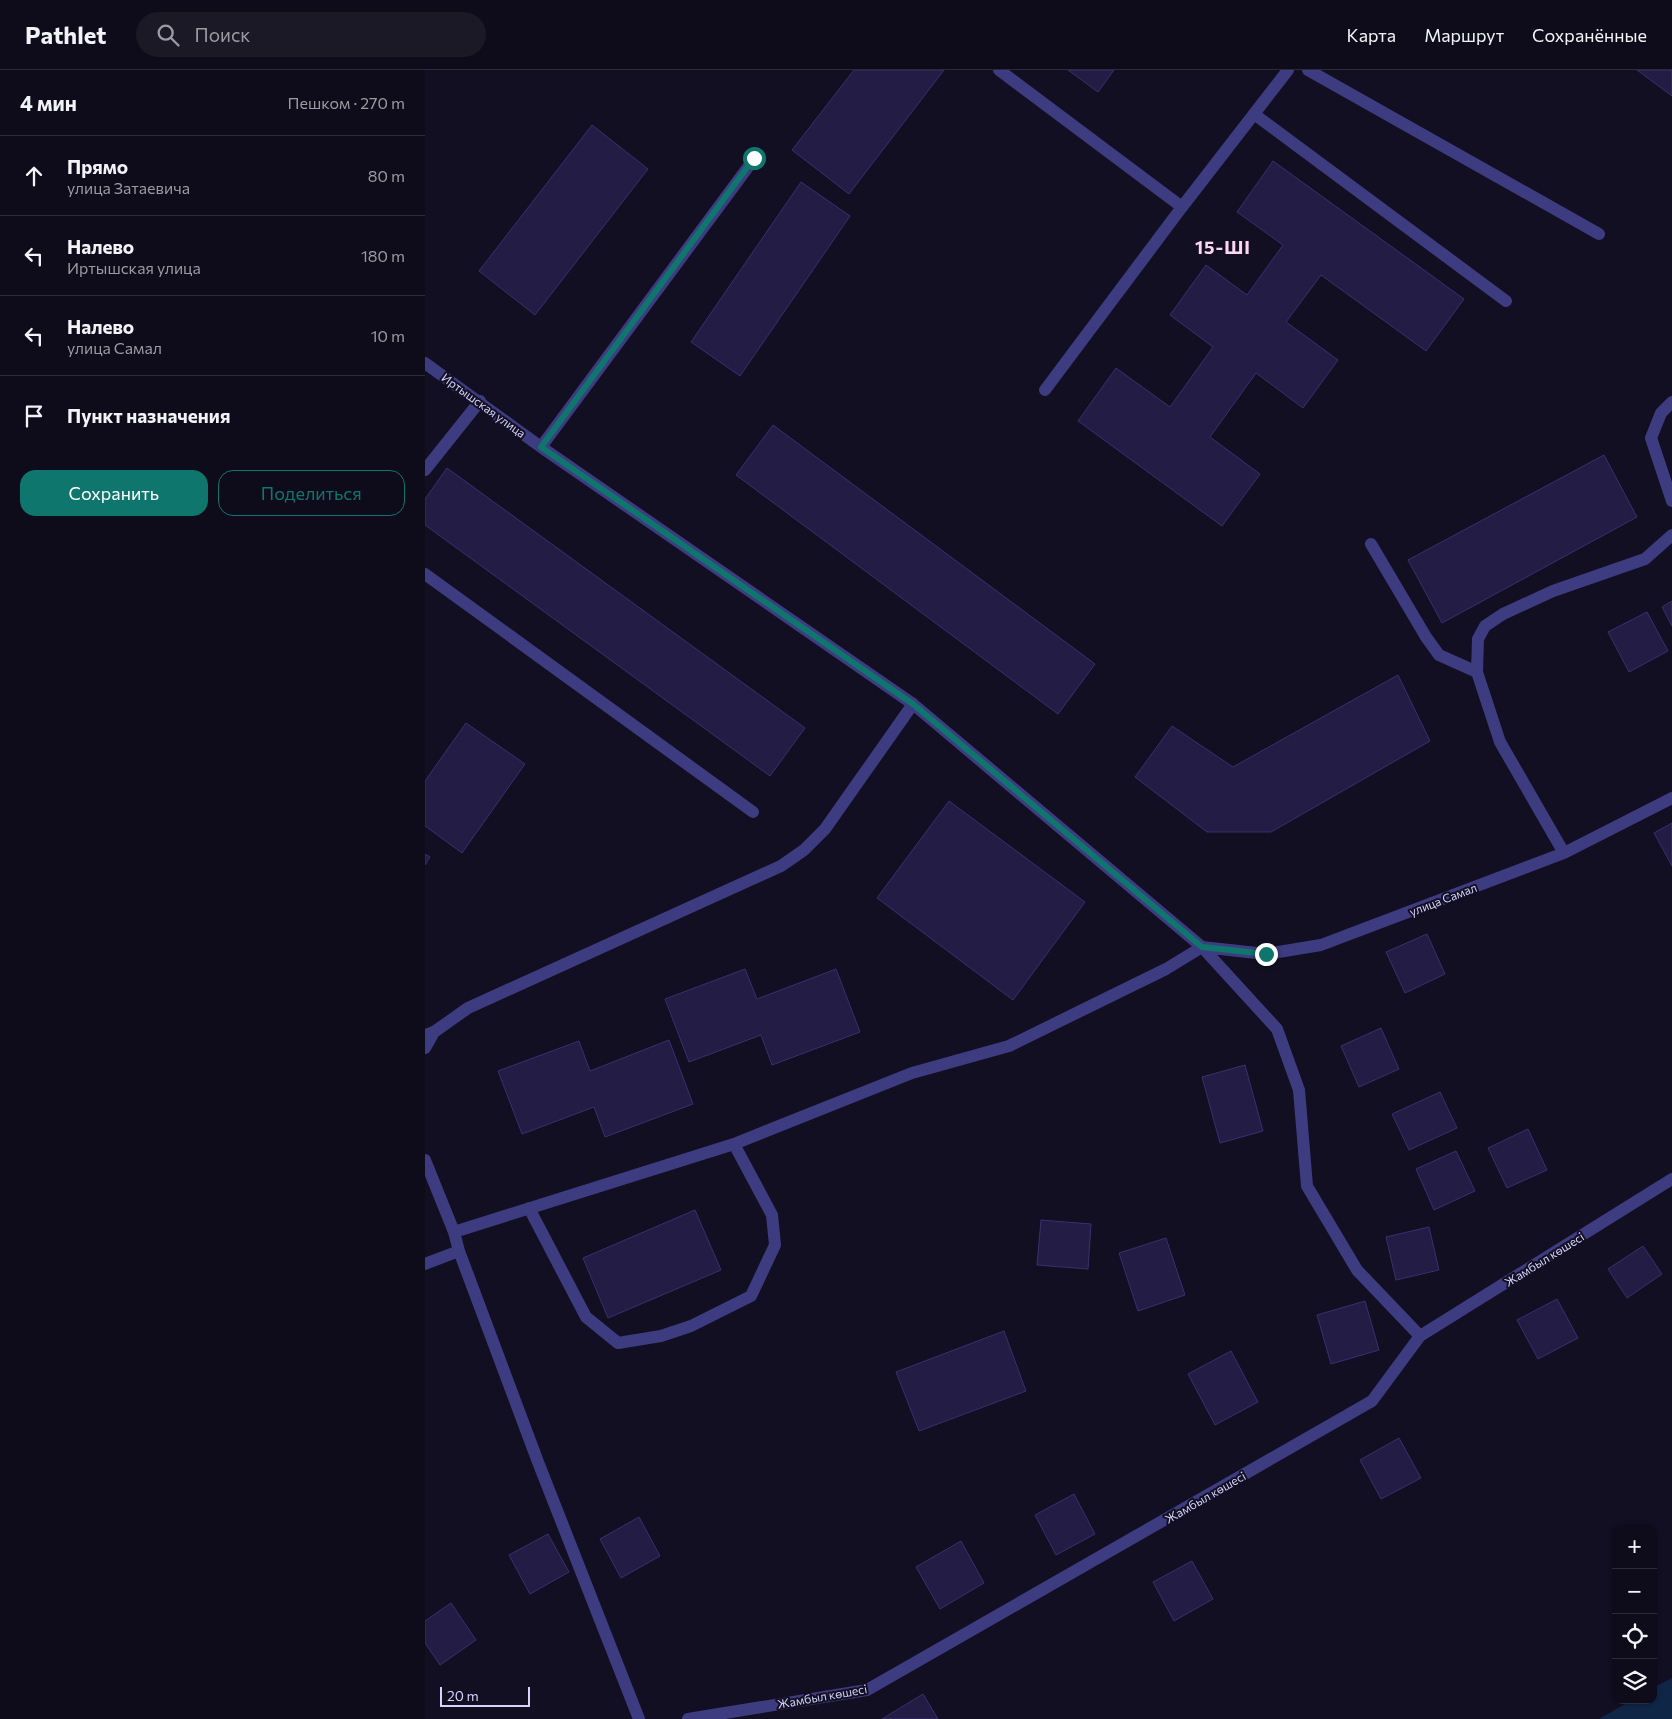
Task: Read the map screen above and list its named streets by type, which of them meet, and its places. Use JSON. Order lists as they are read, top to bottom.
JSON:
{
  "streets": {
    "street": ["Иртышская улица", "улица Самал", "Жамбыл көшесі"]
  },
  "crossings": [
    ["Иртышская улица", "улица Самал"],
    ["Иртышская улица", "Жамбыл көшесі"]
  ],
  "districts": ["15-ШІ"],
  "scale_bar": "20 m",
  "page": {
    "header": "Pathlet",
    "search": "Поиск",
    "nav": ["Карта", "Маршрут", "Сохранённые"],
    "heading": ["4 мин", "Пешком · 270 m"],
    "list": [
      ["Прямо", "улица Затаевича", "80 m"],
      ["Налево", "Иртышская улица", "180 m"],
      ["Налево", "улица Самал", "10 m"],
      "Пункт назначения"
    ],
    "buttons": ["Сохранить", "Поделиться"],
    "map_buttons": ["+", "−"],
    "scale": "20 m"
  }
}
